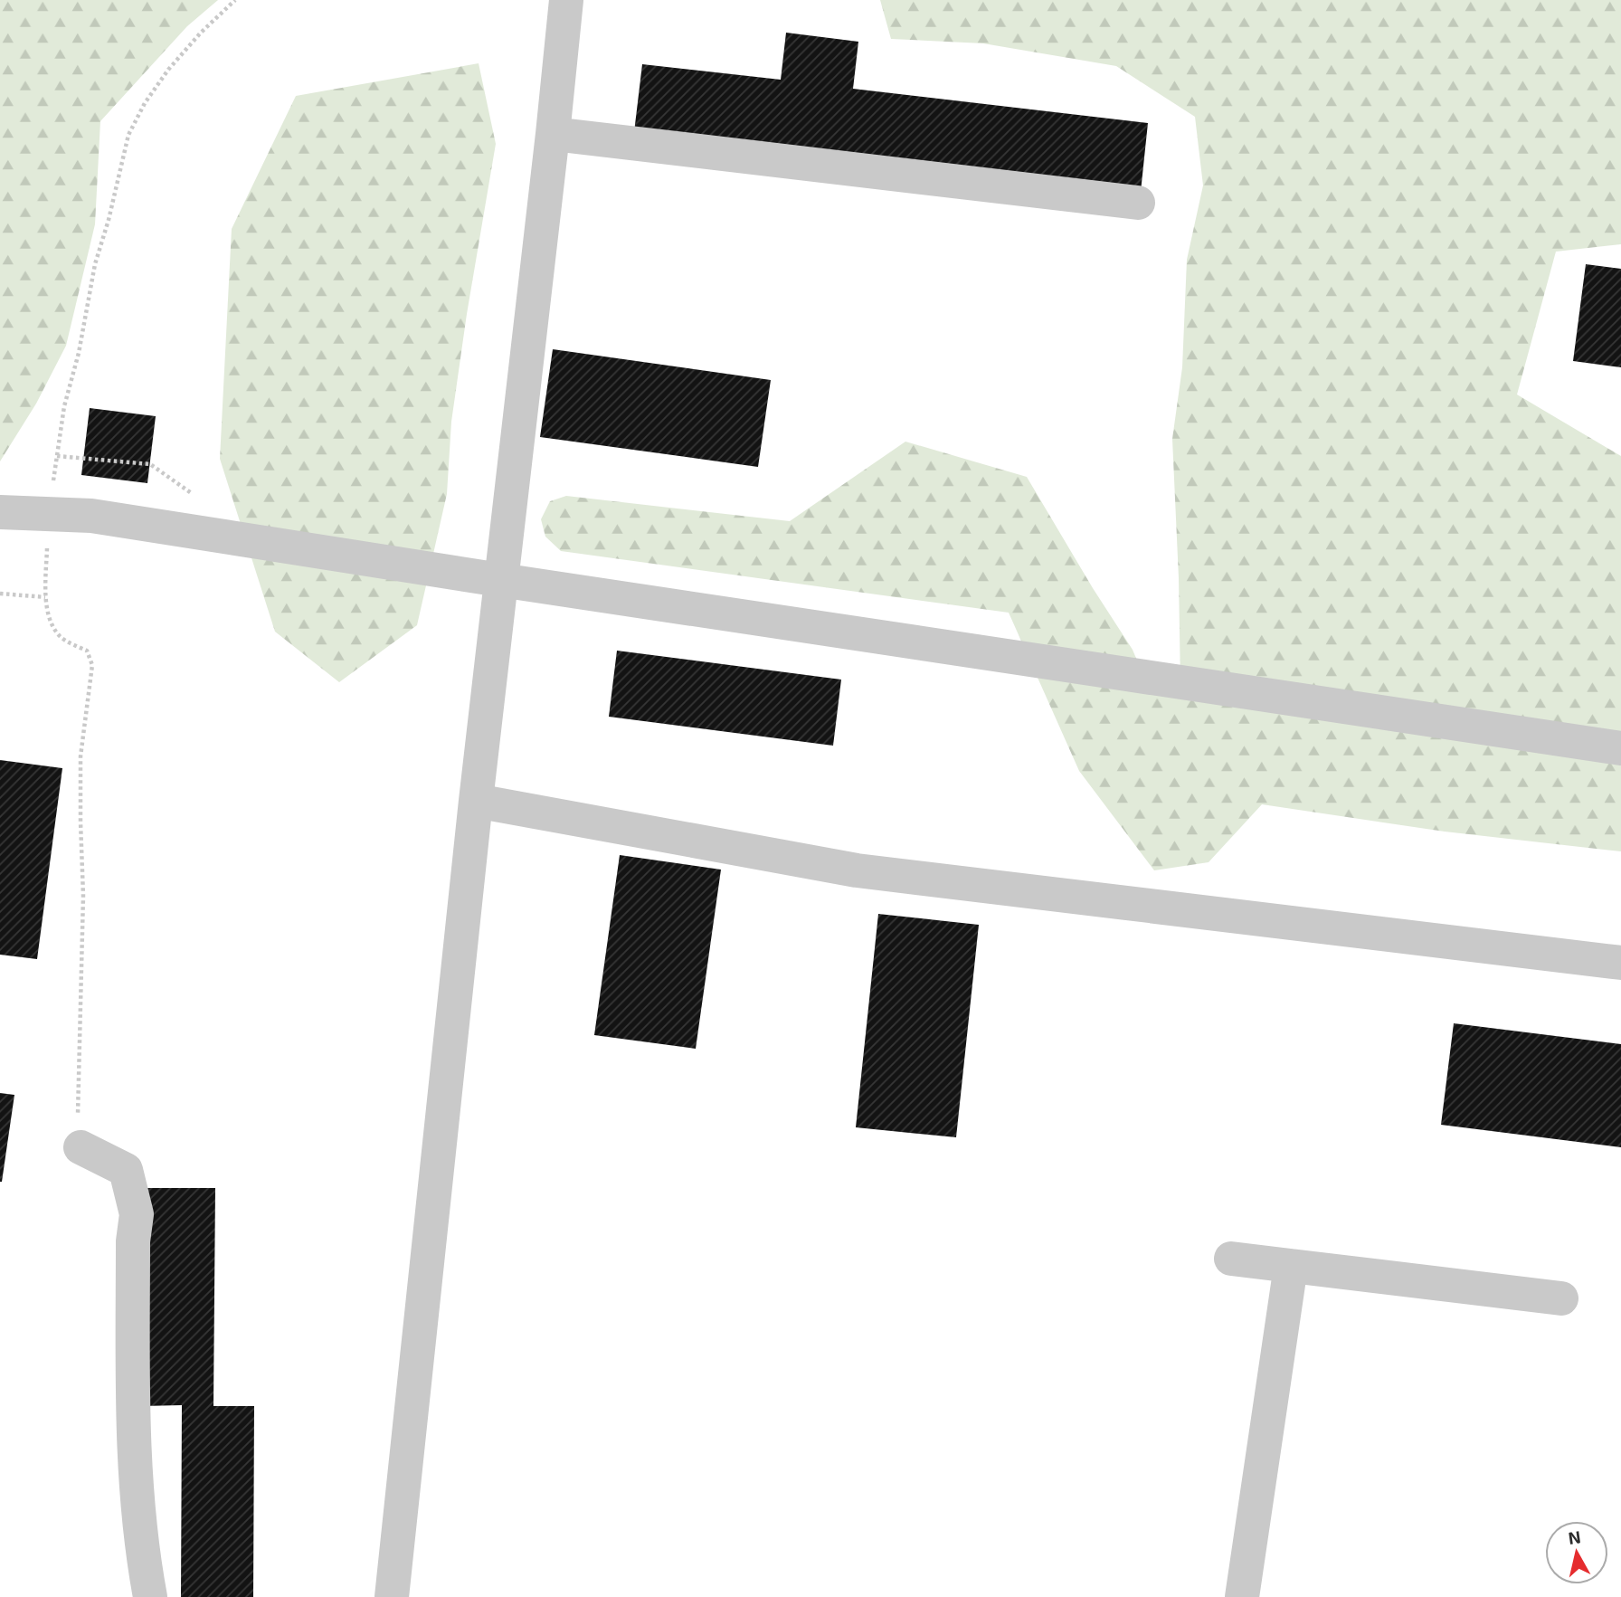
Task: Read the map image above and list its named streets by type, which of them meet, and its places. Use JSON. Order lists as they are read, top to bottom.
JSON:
{
  "north": "top"
}
